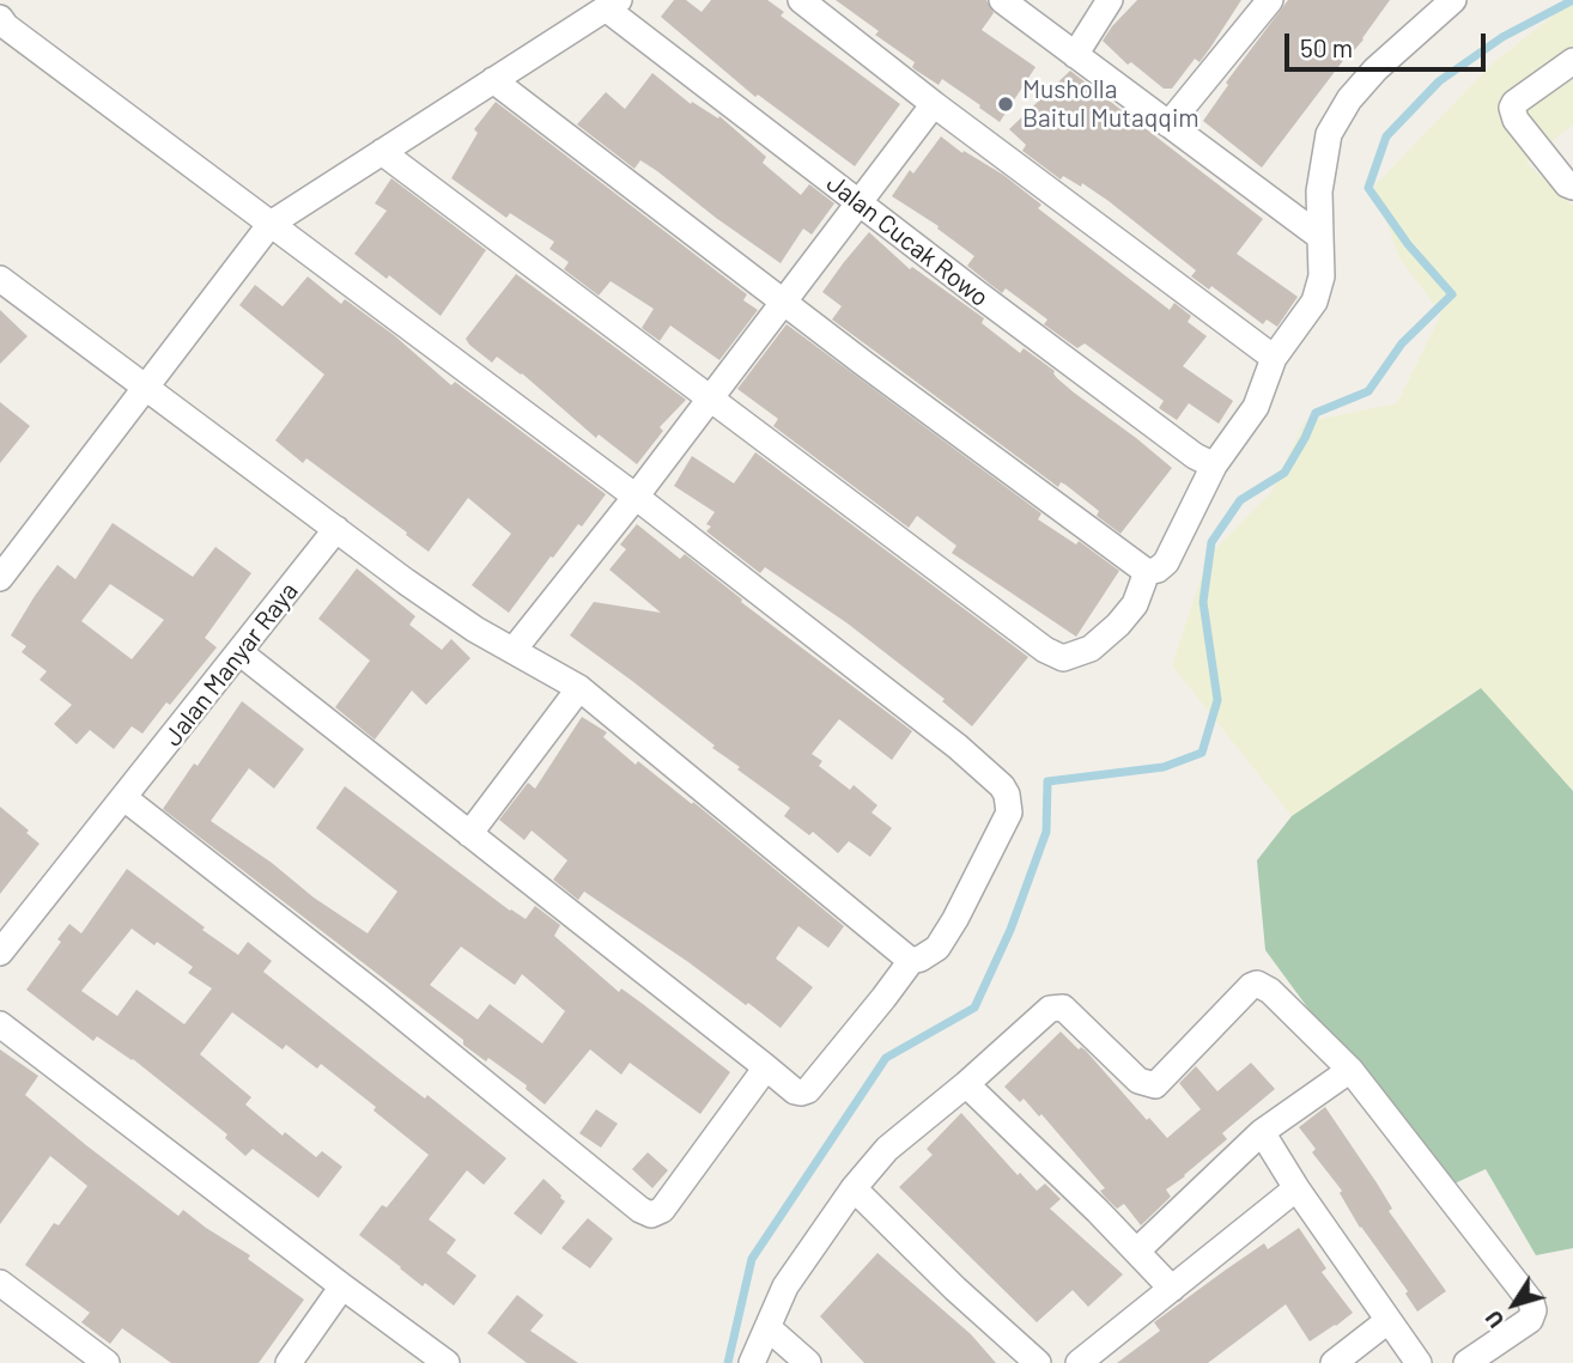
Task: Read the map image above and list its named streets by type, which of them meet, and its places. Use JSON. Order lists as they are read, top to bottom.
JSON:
{
  "streets": {
    "street": ["Jalan Cucak Rowo", "Jalan Manyar Raya"]
  },
  "places": ["Musholla Baitul Mutaqqim"],
  "scale_bar": "50 m",
  "north": "bottom left"
}
